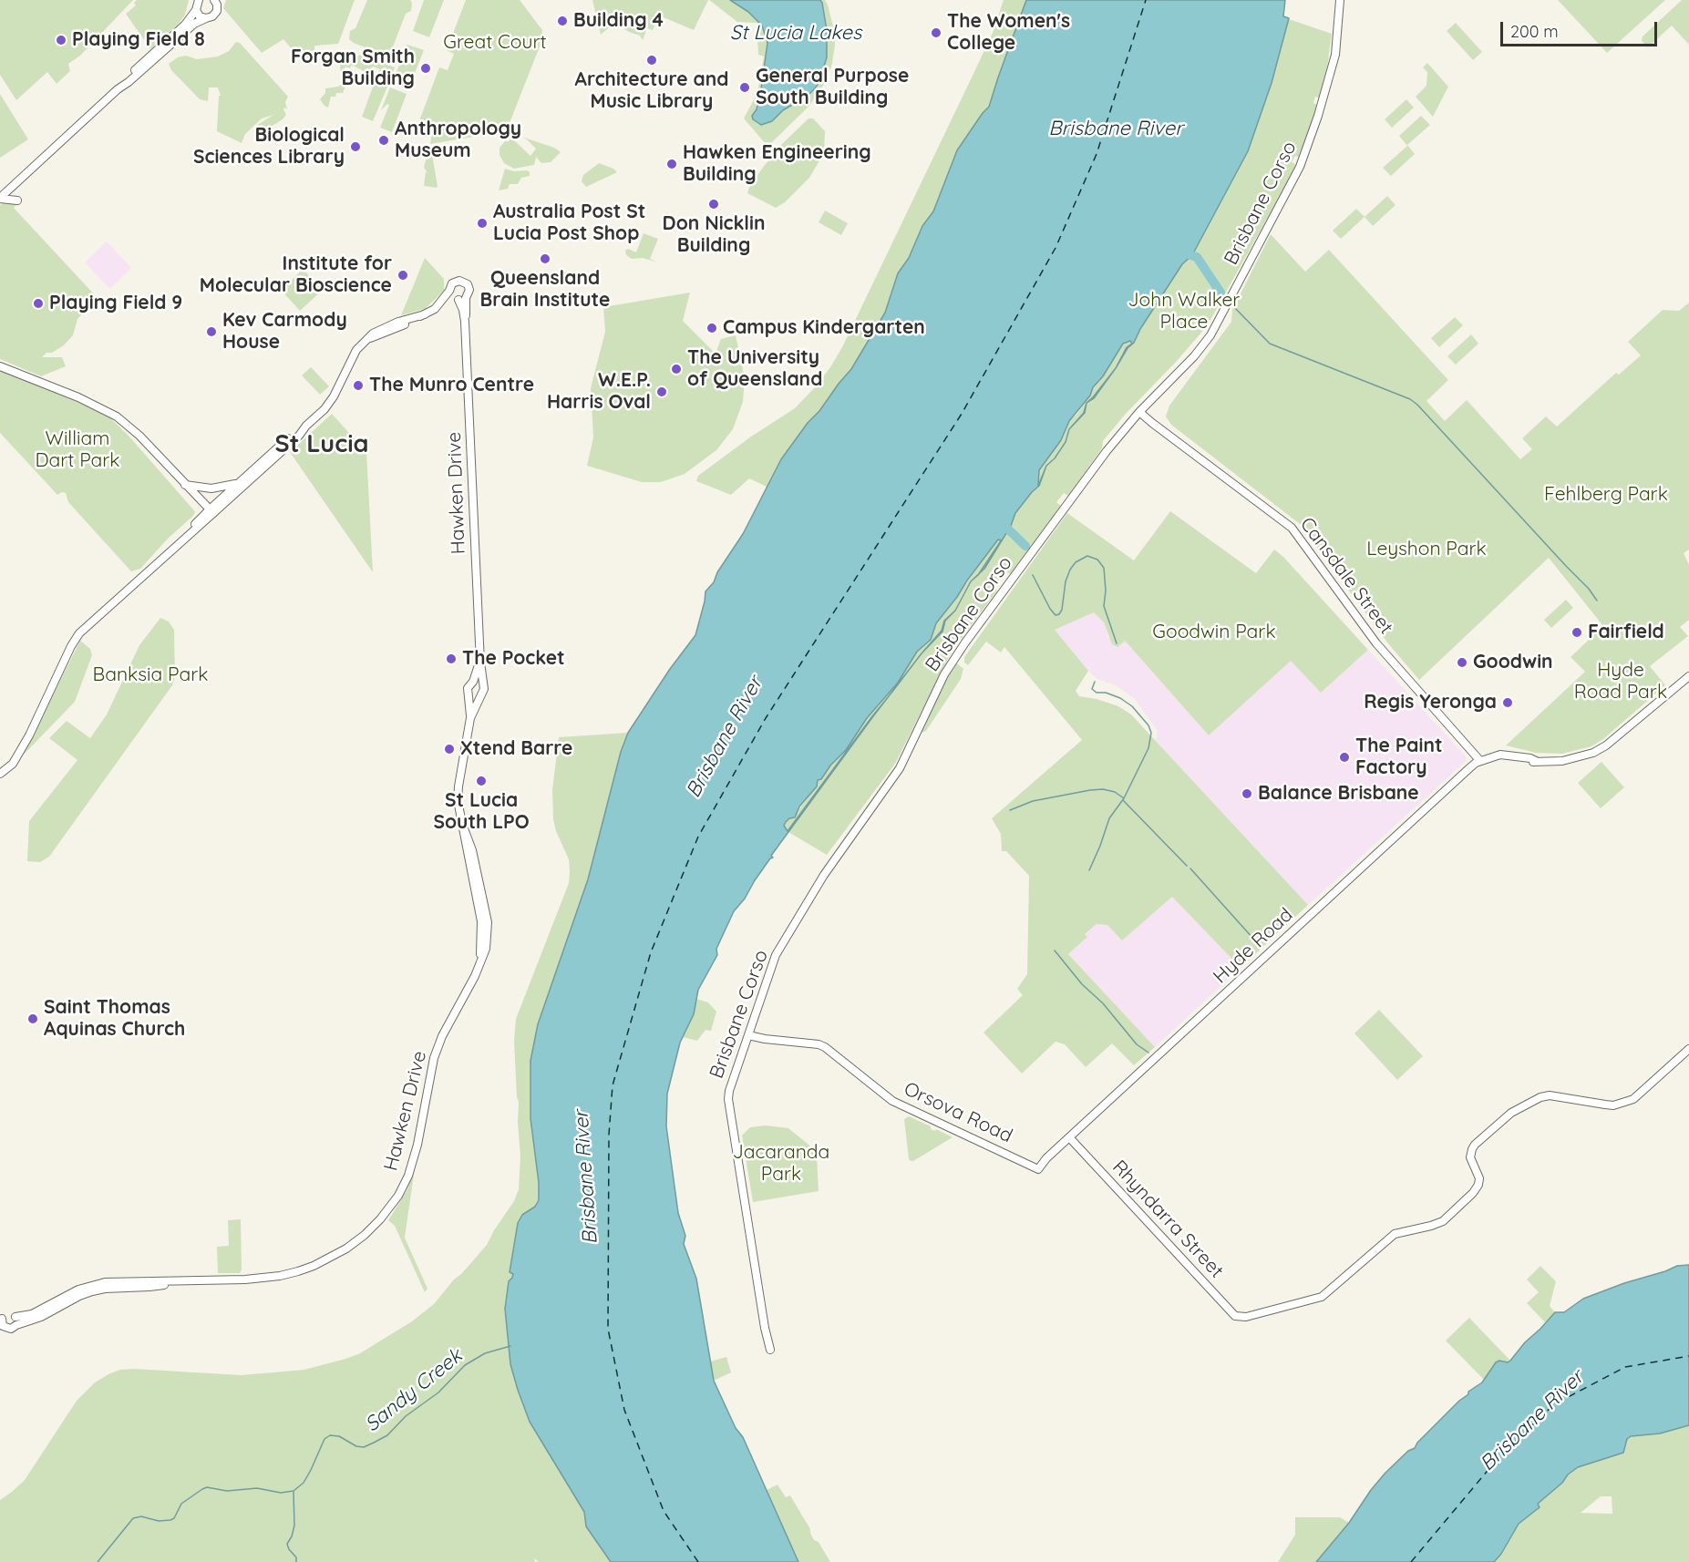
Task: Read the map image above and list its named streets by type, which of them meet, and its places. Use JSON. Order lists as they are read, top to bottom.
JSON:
{
  "streets": {
    "main road": ["Hawken Drive"],
    "street": [
      "Brisbane Corso",
      "Cansdale Street",
      "Hyde Road",
      "Orsova Road",
      "Rhyndarra Street"
    ]
  },
  "crossings": [
    ["Brisbane Corso", "Cansdale Street"],
    ["Brisbane Corso", "Orsova Road"],
    ["Cansdale Street", "Hyde Road"],
    ["Hyde Road", "Orsova Road"],
    ["Hyde Road", "Rhyndarra Street"]
  ],
  "districts": ["St Lucia"],
  "water": ["St Lucia Lakes", "Brisbane River", "Sandy Creek"],
  "parks": [
    "Great Court",
    "John Walker Place",
    "William Dart Park",
    "Fehlberg Park",
    "Leyshon Park",
    "Goodwin Park",
    "Hyde Road Park",
    "Banksia Park",
    "Jacaranda Park"
  ],
  "places": [
    "Building 4",
    "The Women's College",
    "Playing Field 8",
    "Architecture and Music Library",
    "Forgan Smith Building",
    "General Purpose South Building",
    "Anthropology Museum",
    "Biological Sciences Library",
    "Hawken Engineering Building",
    "Don Nicklin Building",
    "Australia Post St Lucia Post Shop",
    "Queensland Brain Institute",
    "Institute for Molecular Bioscience",
    "Playing Field 9",
    "Campus Kindergarten",
    "Kev Carmody House",
    "The University of Queensland",
    "The Munro Centre",
    "W.E.P. Harris Oval",
    "Fairfield",
    "The Pocket",
    "Goodwin",
    "Regis Yeronga",
    "Xtend Barre",
    "The Paint Factory",
    "St Lucia South LPO",
    "Balance Brisbane",
    "Saint Thomas Aquinas Church"
  ],
  "scale_bar": "200 m"
}
